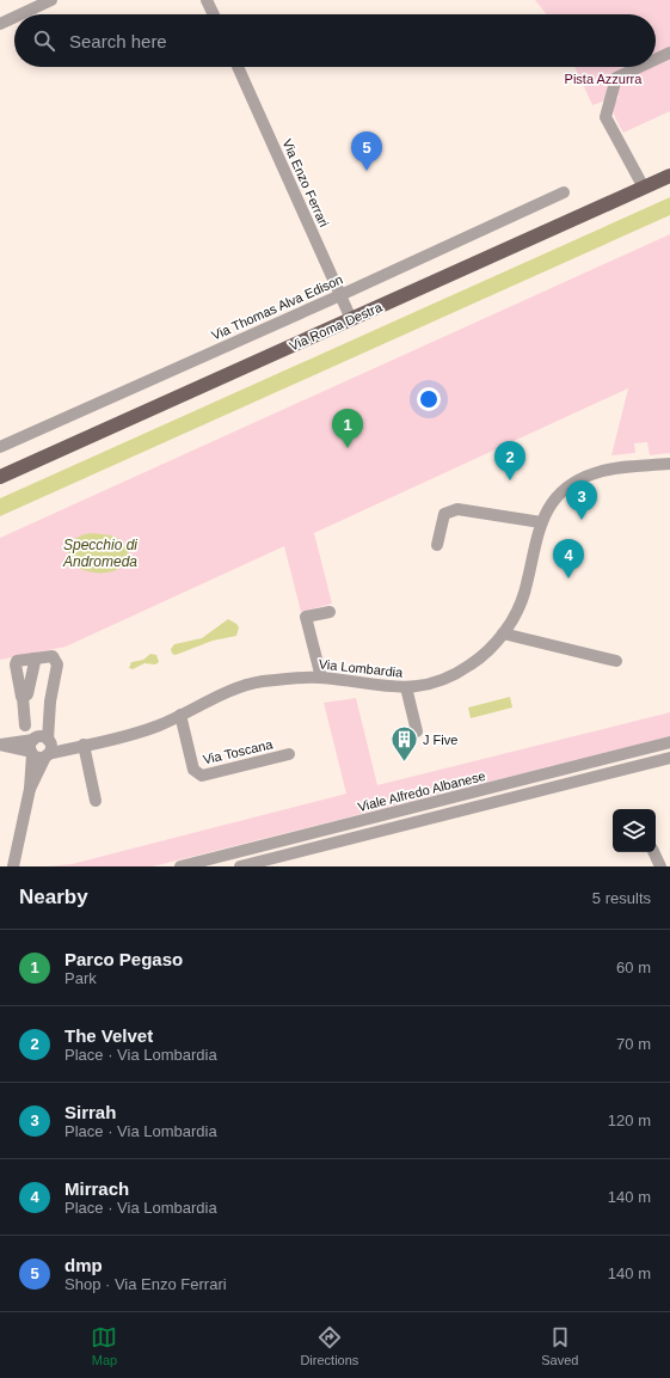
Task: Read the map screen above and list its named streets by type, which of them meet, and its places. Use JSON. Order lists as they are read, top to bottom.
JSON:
{
  "streets": {
    "main road": ["Via Roma Destra"],
    "street": [
      "Via Enzo Ferrari",
      "Via Thomas Alva Edison",
      "Via Lombardia",
      "Via Toscana",
      "Viale Alfredo Albanese"
    ]
  },
  "crossings": [
    ["Via Enzo Ferrari", "Via Thomas Alva Edison"],
    ["Via Enzo Ferrari", "Via Roma Destra"],
    ["Via Lombardia", "Via Toscana"]
  ],
  "water": ["Specchio di Andromeda"],
  "parks": ["Pista Azzurra"],
  "places": {
    "building": ["J Five"]
  },
  "page": {
    "search": "Search here",
    "pins": [
      "5",
      "1",
      "2",
      "3",
      "4"
    ],
    "heading": ["Nearby", "5 results"],
    "list": [
      {
        "mark": "1",
        "name": "Parco Pegaso",
        "note": "Park",
        "value": "60 m"
      },
      {
        "mark": "2",
        "name": "The Velvet",
        "note": "Place · Via Lombardia",
        "value": "70 m"
      },
      {
        "mark": "3",
        "name": "Sirrah",
        "note": "Place · Via Lombardia",
        "value": "120 m"
      },
      {
        "mark": "4",
        "name": "Mirrach",
        "note": "Place · Via Lombardia",
        "value": "140 m"
      },
      {
        "mark": "5",
        "name": "dmp",
        "note": "Shop · Via Enzo Ferrari",
        "value": "140 m"
      }
    ],
    "nav": ["Map", "Directions", "Saved"]
  }
}
